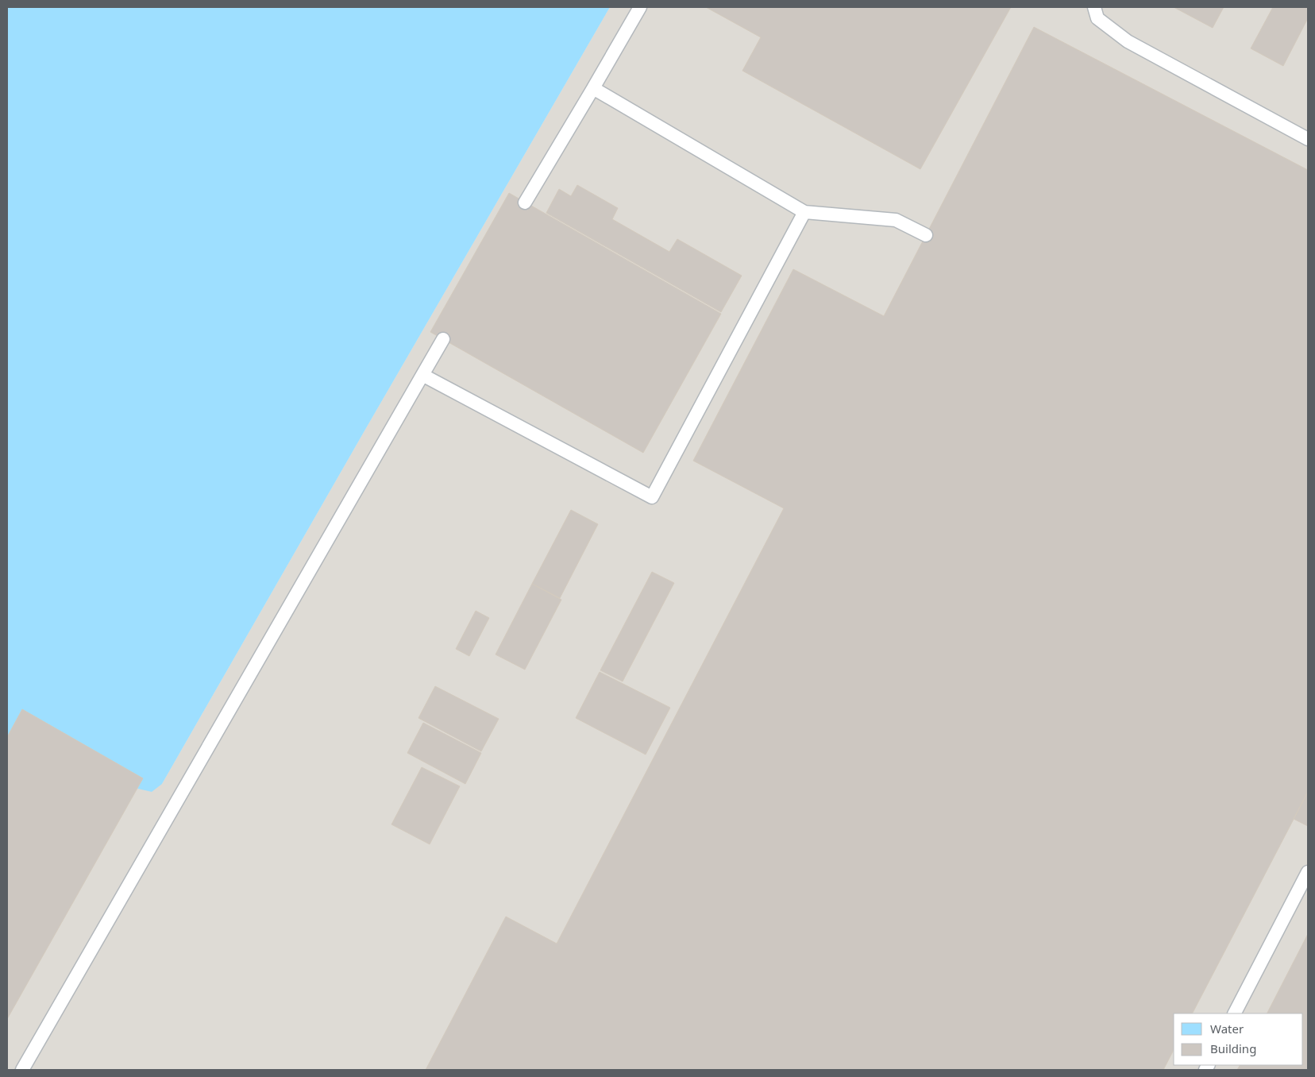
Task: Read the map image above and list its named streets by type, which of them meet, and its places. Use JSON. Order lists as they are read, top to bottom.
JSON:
{
  "legend": ["Water", "Building"]
}
